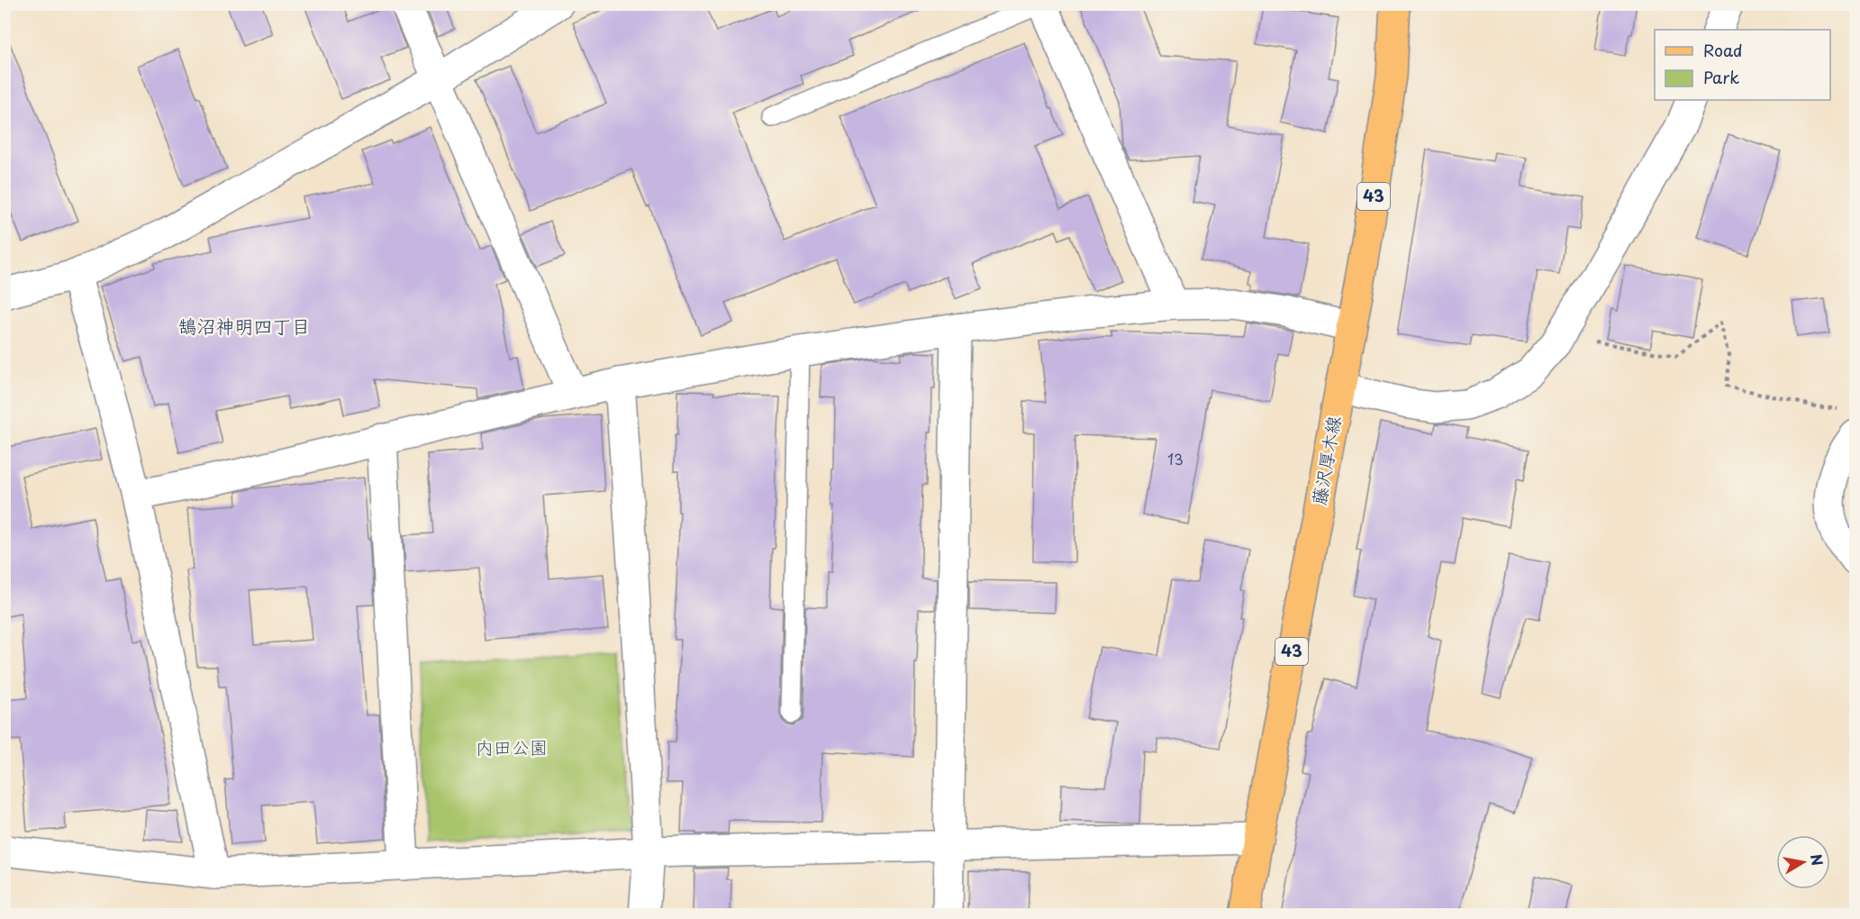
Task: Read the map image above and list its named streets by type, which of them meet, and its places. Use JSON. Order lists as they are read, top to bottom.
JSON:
{
  "streets": {
    "main road": ["43", "藤沢厚木線"]
  },
  "districts": ["鵠沼神明四丁目"],
  "parks": ["内田公園"],
  "house_numbers": ["13"],
  "legend": ["Road", "Park"],
  "north": "right"
}
